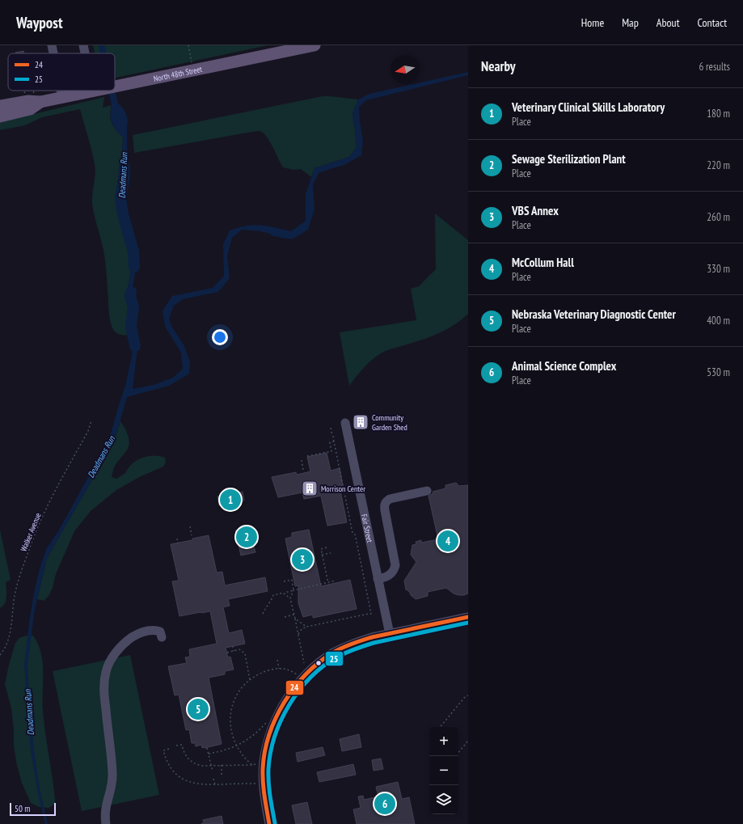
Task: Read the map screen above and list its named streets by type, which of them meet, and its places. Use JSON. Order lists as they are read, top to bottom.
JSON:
{
  "streets": {
    "main road": ["North 48th Street"],
    "lane": ["Fair Street"],
    "path": ["Walker Avenue"]
  },
  "water": ["Deadmans Run"],
  "places": {
    "building": ["Community Garden Shed", "Morrison Center"]
  },
  "lines": ["transit line 24", "transit line 25"],
  "legend": ["24", "25"],
  "scale_bar": "50 m",
  "north": "left",
  "page": {
    "header": "Waypost",
    "nav": [
      "Home",
      "Map",
      "About",
      "Contact"
    ],
    "heading": ["Nearby", "6 results"],
    "list": [
      {
        "mark": "1",
        "name": "Veterinary Clinical Skills Laboratory",
        "note": "Place",
        "value": "180 m"
      },
      {
        "mark": "2",
        "name": "Sewage Sterilization Plant",
        "note": "Place",
        "value": "220 m"
      },
      {
        "mark": "3",
        "name": "VBS Annex",
        "note": "Place",
        "value": "260 m"
      },
      {
        "mark": "4",
        "name": "McCollum Hall",
        "note": "Place",
        "value": "330 m"
      },
      {
        "mark": "5",
        "name": "Nebraska Veterinary Diagnostic Center",
        "note": "Place",
        "value": "400 m"
      },
      {
        "mark": "6",
        "name": "Animal Science Complex",
        "note": "Place",
        "value": "530 m"
      }
    ],
    "pins": [
      "1",
      "2",
      "4",
      "3",
      "5",
      "6"
    ],
    "map_buttons": ["+", "−"],
    "scale": "50 m"
  }
}
